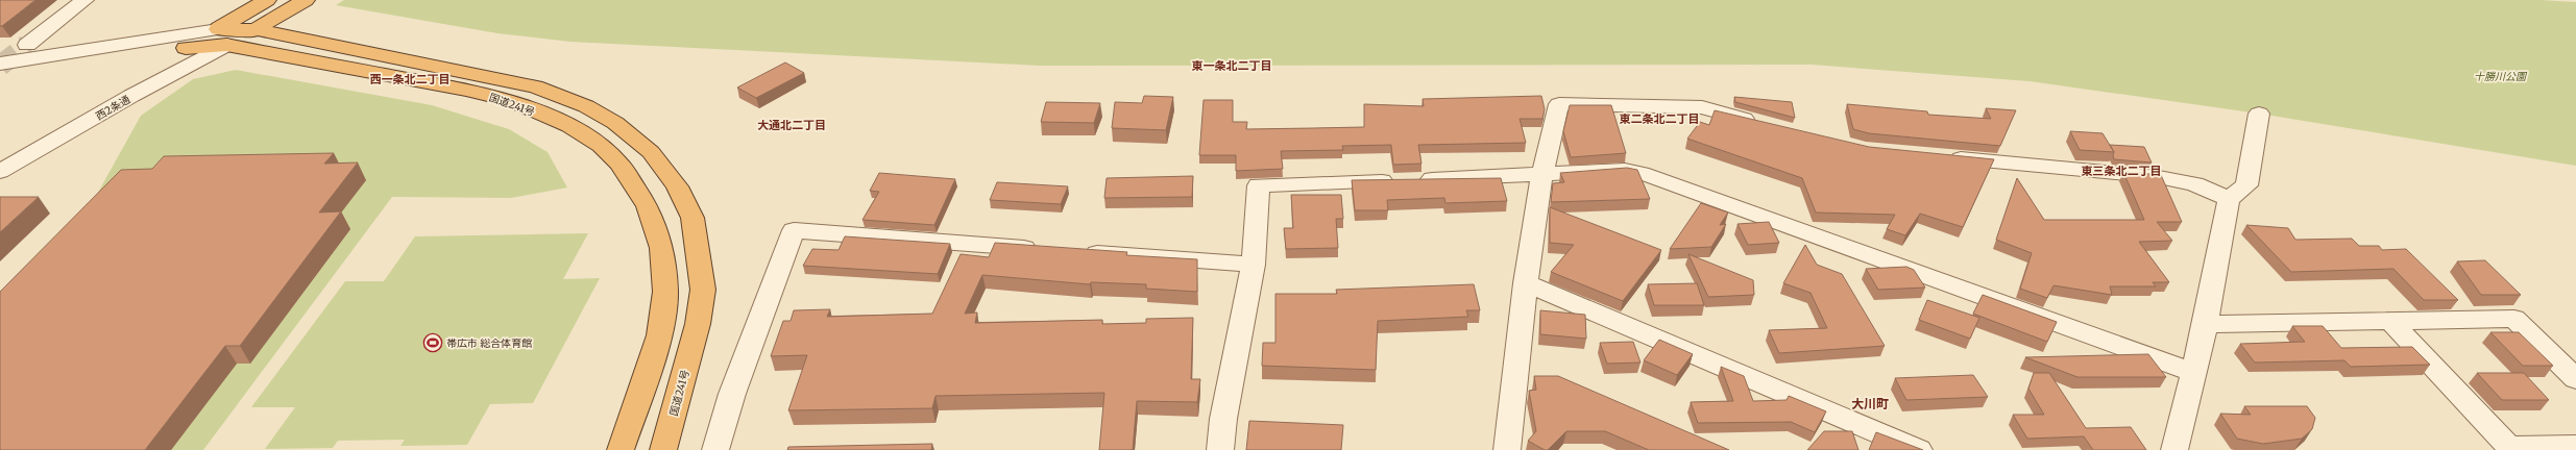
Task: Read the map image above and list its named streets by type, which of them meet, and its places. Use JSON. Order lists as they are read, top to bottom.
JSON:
{
  "streets": {
    "highway": ["国道241号"],
    "street": ["西2条通"]
  },
  "crossings": [
    ["国道241号", "西2条通"]
  ],
  "districts": [
    "東一条北二丁目",
    "西一条北二丁目",
    "東二条北二丁目",
    "大通北二丁目",
    "東三条北二丁目",
    "大川町"
  ],
  "parks": ["十勝川公園"],
  "places": {
    "sports": ["帯広市 総合体育館"]
  }
}
